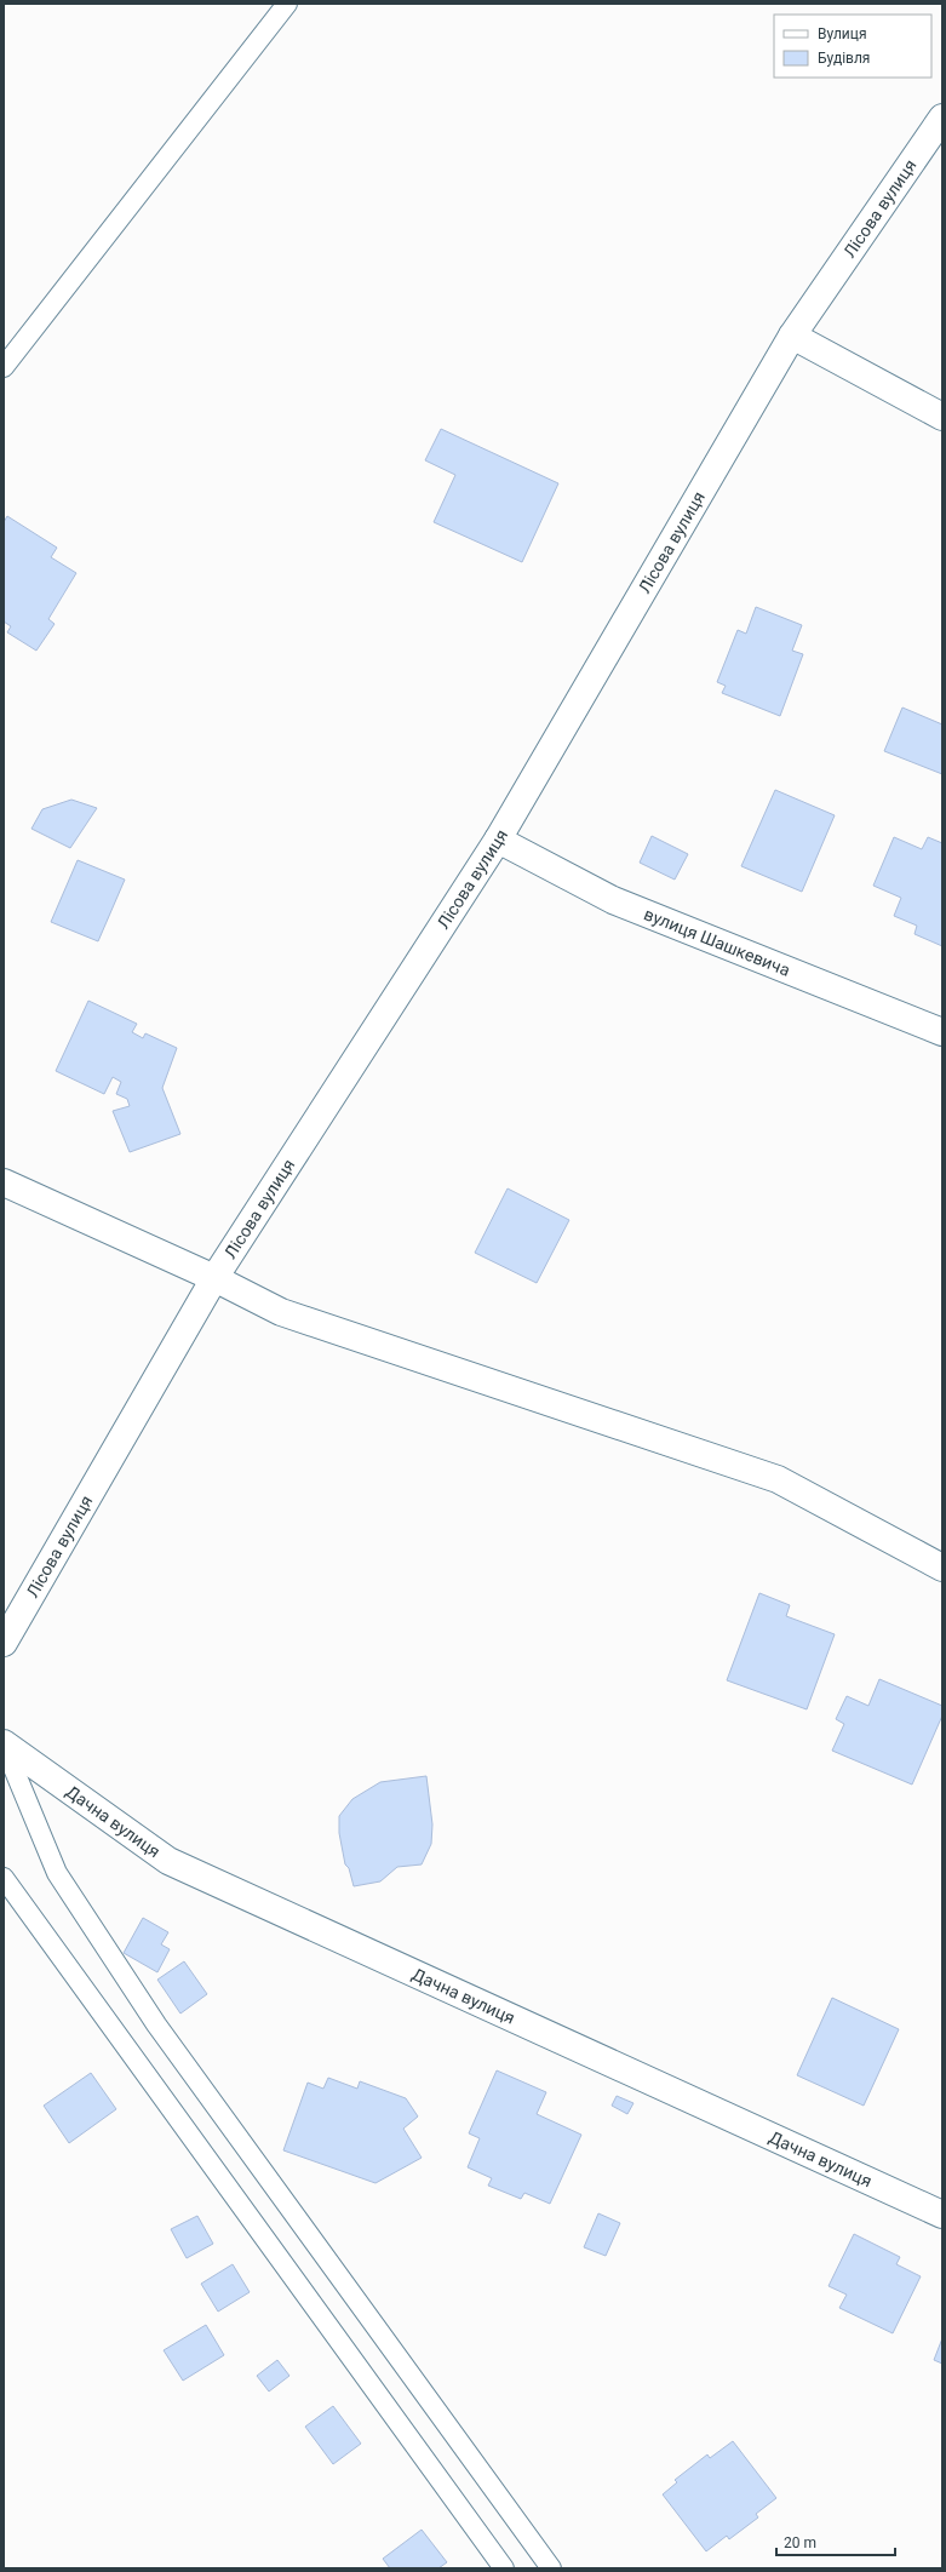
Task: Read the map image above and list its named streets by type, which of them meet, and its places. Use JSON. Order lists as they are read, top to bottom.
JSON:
{
  "streets": {
    "street": ["Лісова вулиця", "вулиця Шашкевича", "Дачна вулиця"]
  },
  "crossings": [
    ["Лісова вулиця", "вулиця Шашкевича"]
  ],
  "legend": ["Вулиця", "Будівля"],
  "scale_bar": "20 m"
}
